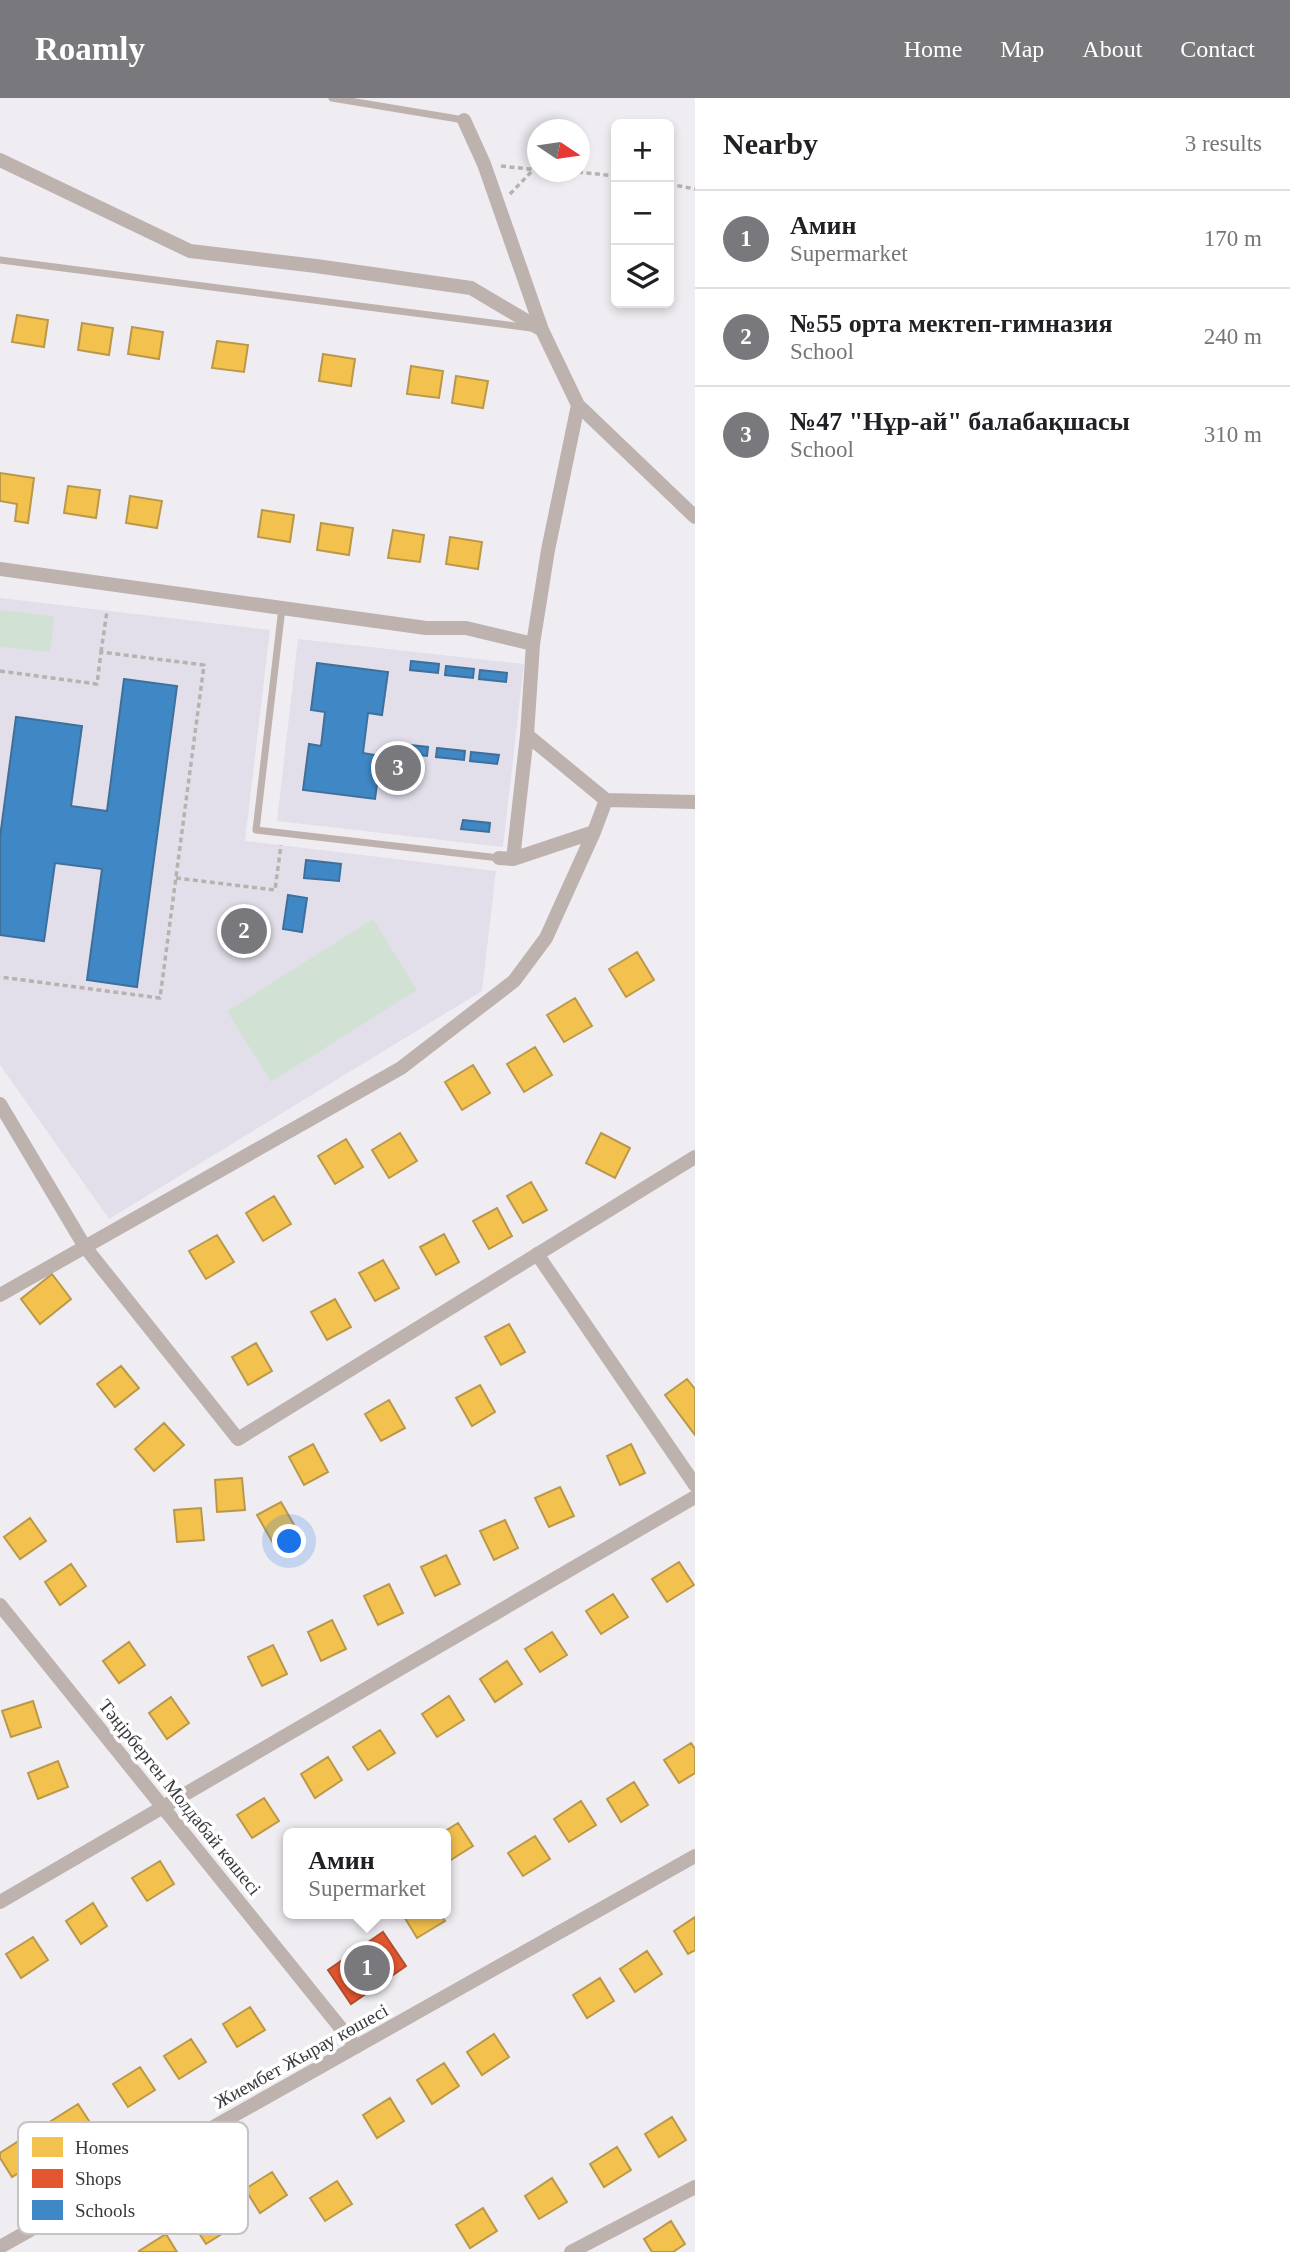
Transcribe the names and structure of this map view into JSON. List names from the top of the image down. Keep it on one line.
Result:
{"streets":{"street":["Тәңірберген Молдабай көшесі","Жиембет Жырау көшесі"]},"crossings":[["Тәңірберген Молдабай көшесі","Жиембет Жырау көшесі"]],"legend":["Homes","Shops","Schools"],"north":"right","page":{"header":"Roamly","nav":["Home","Map","About","Contact"],"heading":["Nearby","3 results"],"map_buttons":["+","−"],"list":[{"mark":"1","name":"Амин","note":"Supermarket","value":"170 m"},{"mark":"2","name":"№55 орта мектеп-гимназия","note":"School","value":"240 m"},{"mark":"3","name":"№47 \"Нұр-ай\" балабақшасы","note":"School","value":"310 m"}],"pins":["3","2","1"],"popup":["Амин","Supermarket"]}}
